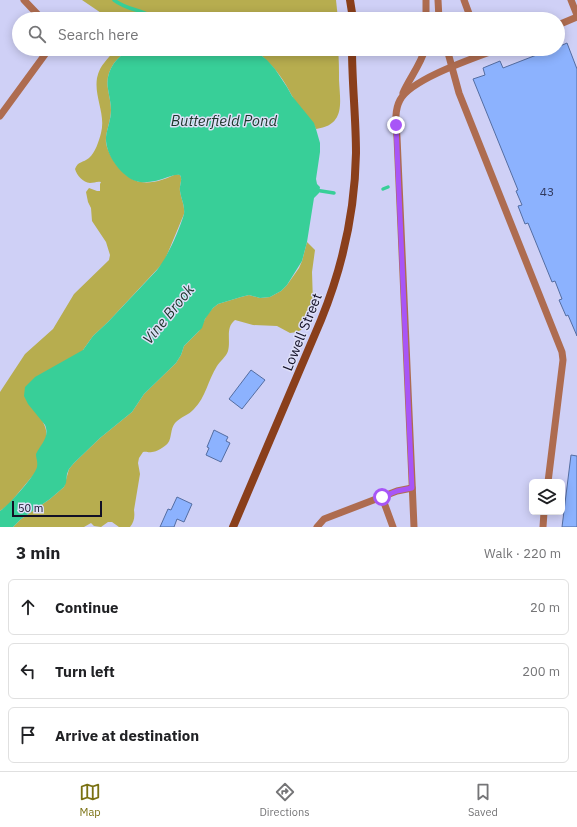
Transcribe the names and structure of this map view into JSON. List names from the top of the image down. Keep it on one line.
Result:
{"streets":{"main road":["Lowell Street"]},"water":["Butterfield Pond","Vine Brook"],"house_numbers":["43"],"scale_bar":"50 m","page":{"search":"Search here","scale":"50 m","heading":["3 min","Walk · 220 m"],"list":[["Continue","20 m"],["Turn left","200 m"],"Arrive at destination"],"nav":["Map","Directions","Saved"]}}
